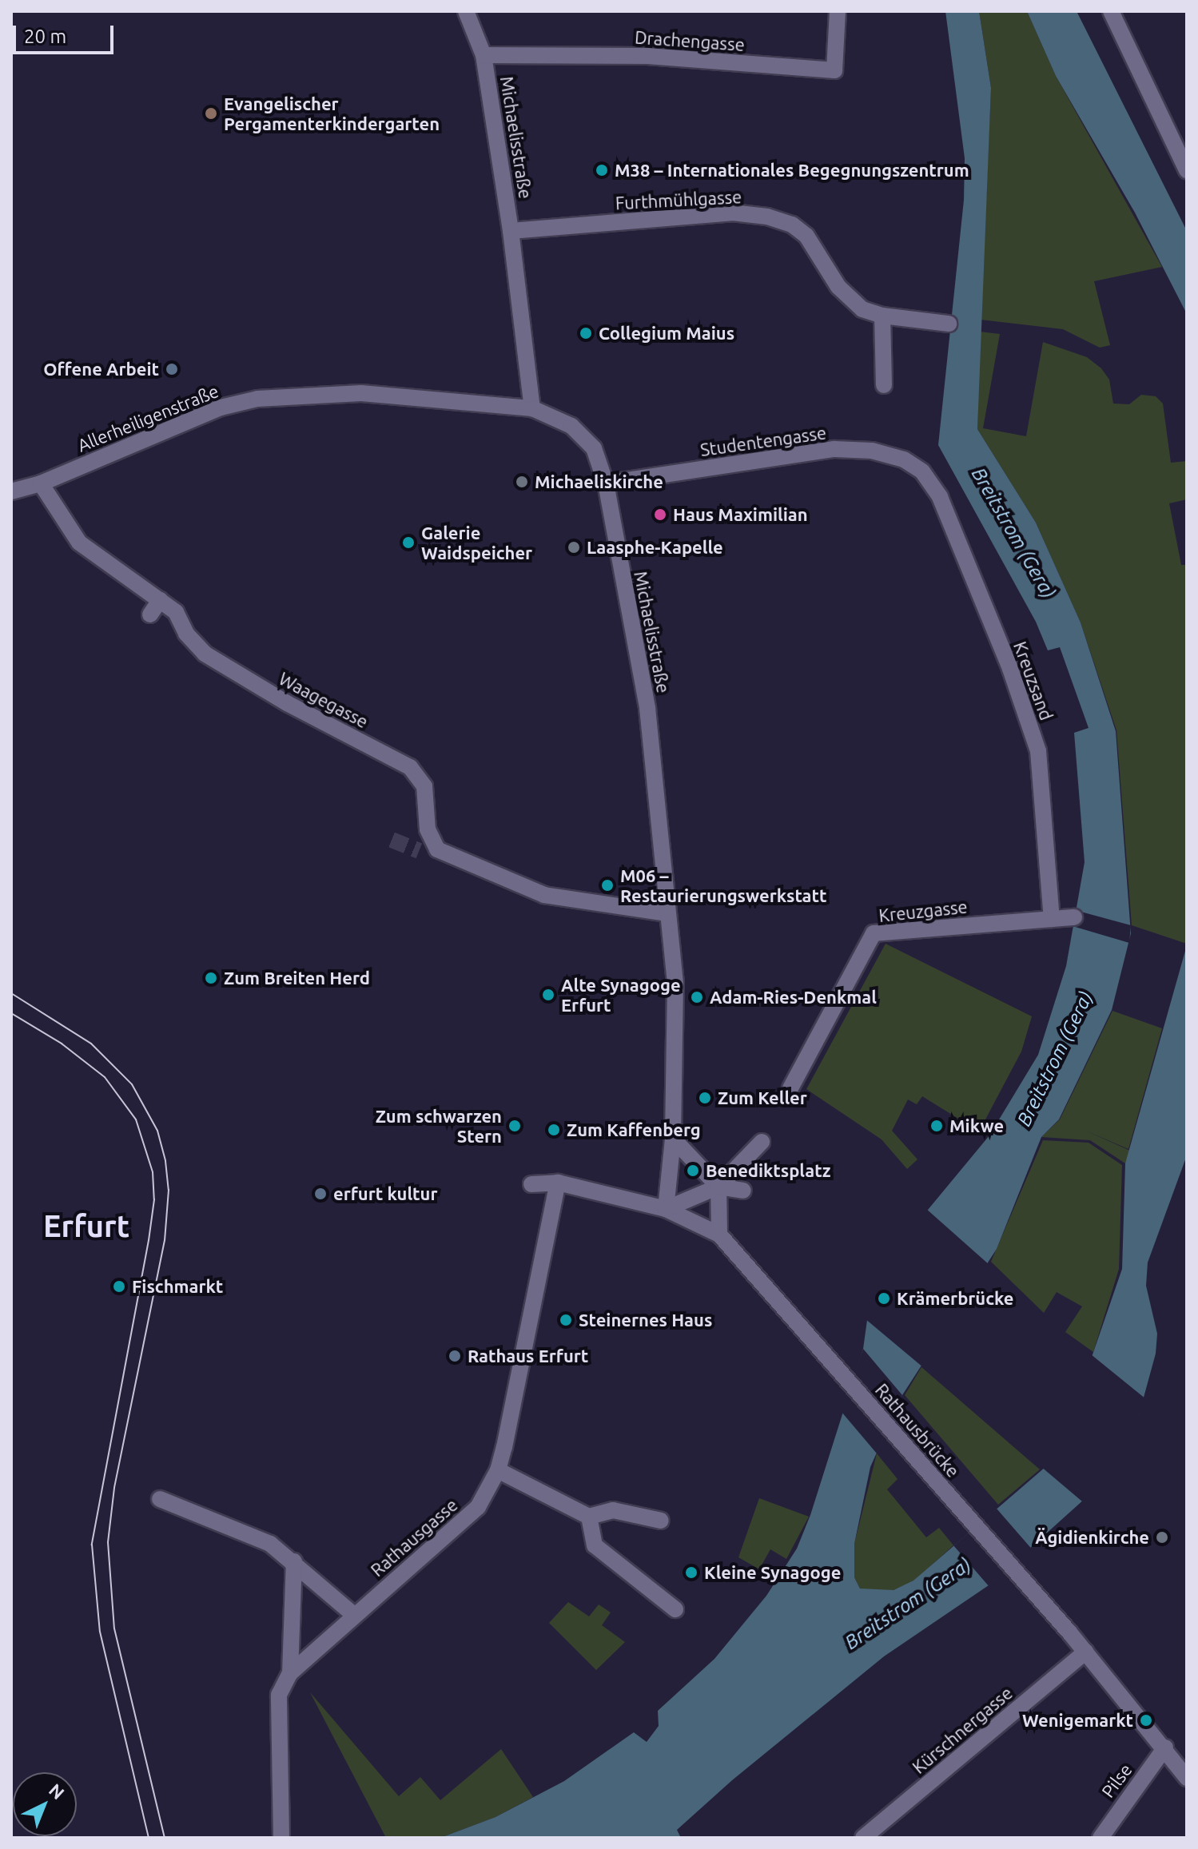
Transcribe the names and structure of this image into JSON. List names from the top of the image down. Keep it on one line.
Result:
{"streets":{"street":["Drachengasse","Michaelisstraße","Furthmühlgasse","Allerheiligenstraße","Studentengasse","Kreuzsand","Waagegasse","Kreuzgasse","Rathausbrücke","Rathausgasse","Kürschnergasse","Pilse"]},"crossings":[["Drachengasse","Michaelisstraße"],["Michaelisstraße","Furthmühlgasse"],["Michaelisstraße","Allerheiligenstraße"],["Michaelisstraße","Studentengasse"],["Allerheiligenstraße","Waagegasse"],["Studentengasse","Kreuzsand"],["Kreuzsand","Kreuzgasse"],["Rathausbrücke","Kürschnergasse"]],"districts":["Erfurt"],"water":["Breitstrom (Gera)"],"places":["Evangelischer Pergamenterkindergarten","M38 – Internationales Begegnungszentrum","Collegium Maius","Offene Arbeit","Michaeliskirche","Haus Maximilian","Galerie Waidspeicher","Laasphe-Kapelle","M06 – Restaurierungswerkstatt","Zum Breiten Herd","Alte Synagoge Erfurt","Adam-Ries-Denkmal","Zum Keller","Zum schwarzen Stern","Mikwe","Zum Kaffenberg","Benediktsplatz","erfurt kultur","Fischmarkt","Krämerbrücke","Steinernes Haus","Rathaus Erfurt","Ägidienkirche","Kleine Synagoge","Wenigemarkt"],"scale_bar":"20 m","north":"top right"}
